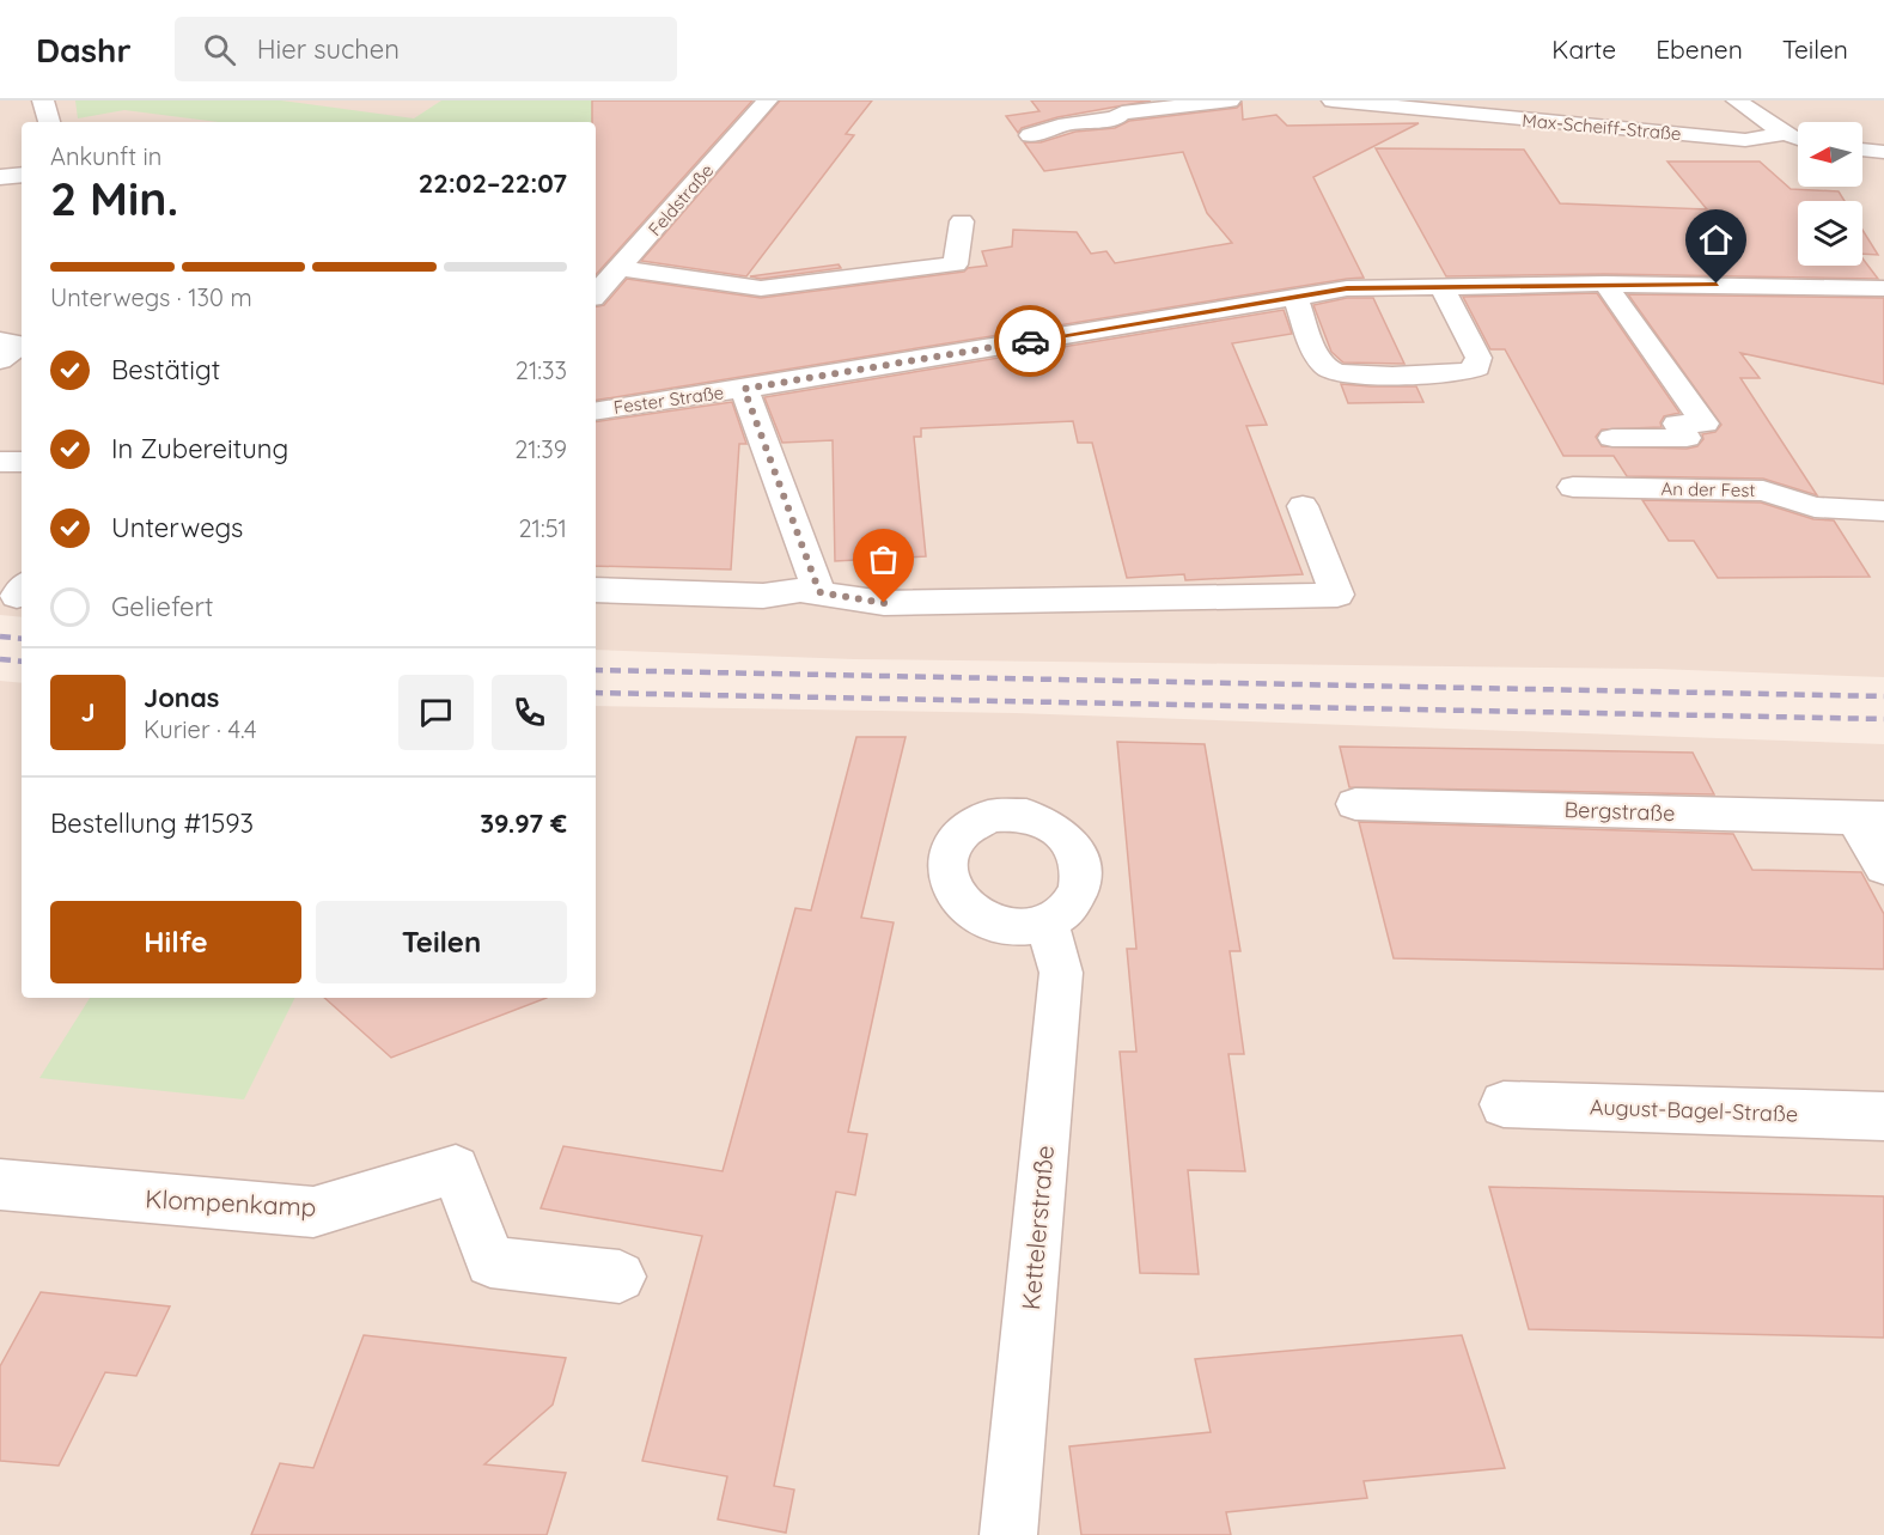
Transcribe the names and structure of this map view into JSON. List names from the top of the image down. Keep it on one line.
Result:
{"streets":{"street":["Max-Scheiff-Straße","Feldstraße","Fester Straße","An der Fest","Bergstraße","August-Bagel-Straße","Klompenkamp","Kettelerstraße"]},"north":"left","page":{"header":"Dashr","search":"Hier suchen","nav":["Karte","Ebenen","Teilen"],"heading":["2 Min.","Ankunft in","22:02–22:07"],"panel":["Jonas","Kurier · 4.4","Bestellung #1593","39.97 €"],"bar":"Unterwegs · 130 m","list":[["Bestätigt","21:33"],["In Zubereitung","21:39"],["Unterwegs","21:51"],"Geliefert"],"round":"J","buttons":["Hilfe","Teilen"]}}
